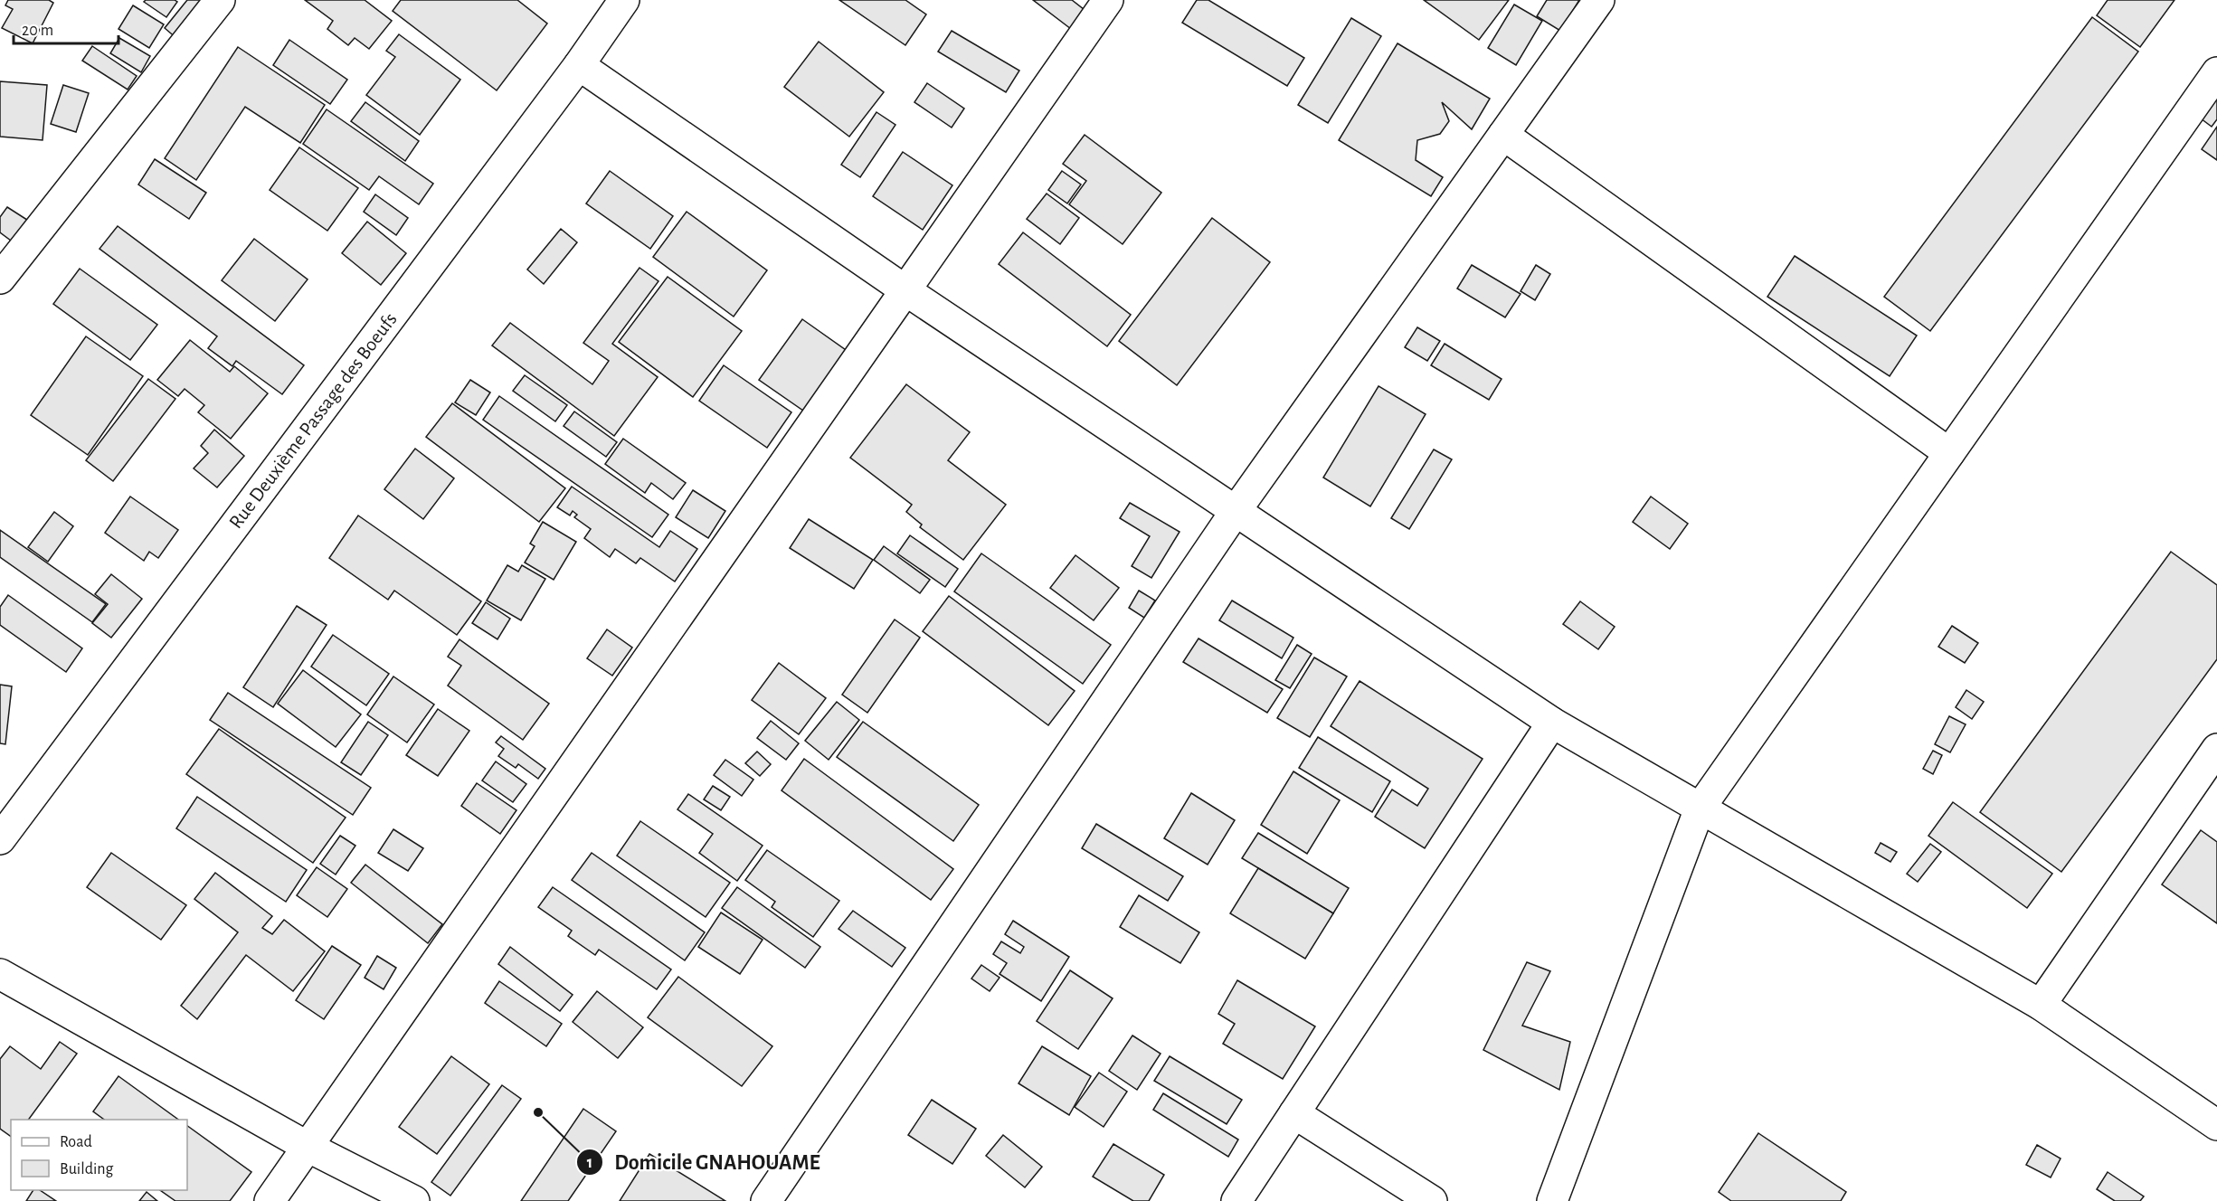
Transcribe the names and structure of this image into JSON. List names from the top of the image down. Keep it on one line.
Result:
{"streets":{"street":["Rue Deuxième Passage des Boeufs"]},"places":["Domicile GNAHOUAME"],"legend":["Road","Building"],"scale_bar":"20 m"}
